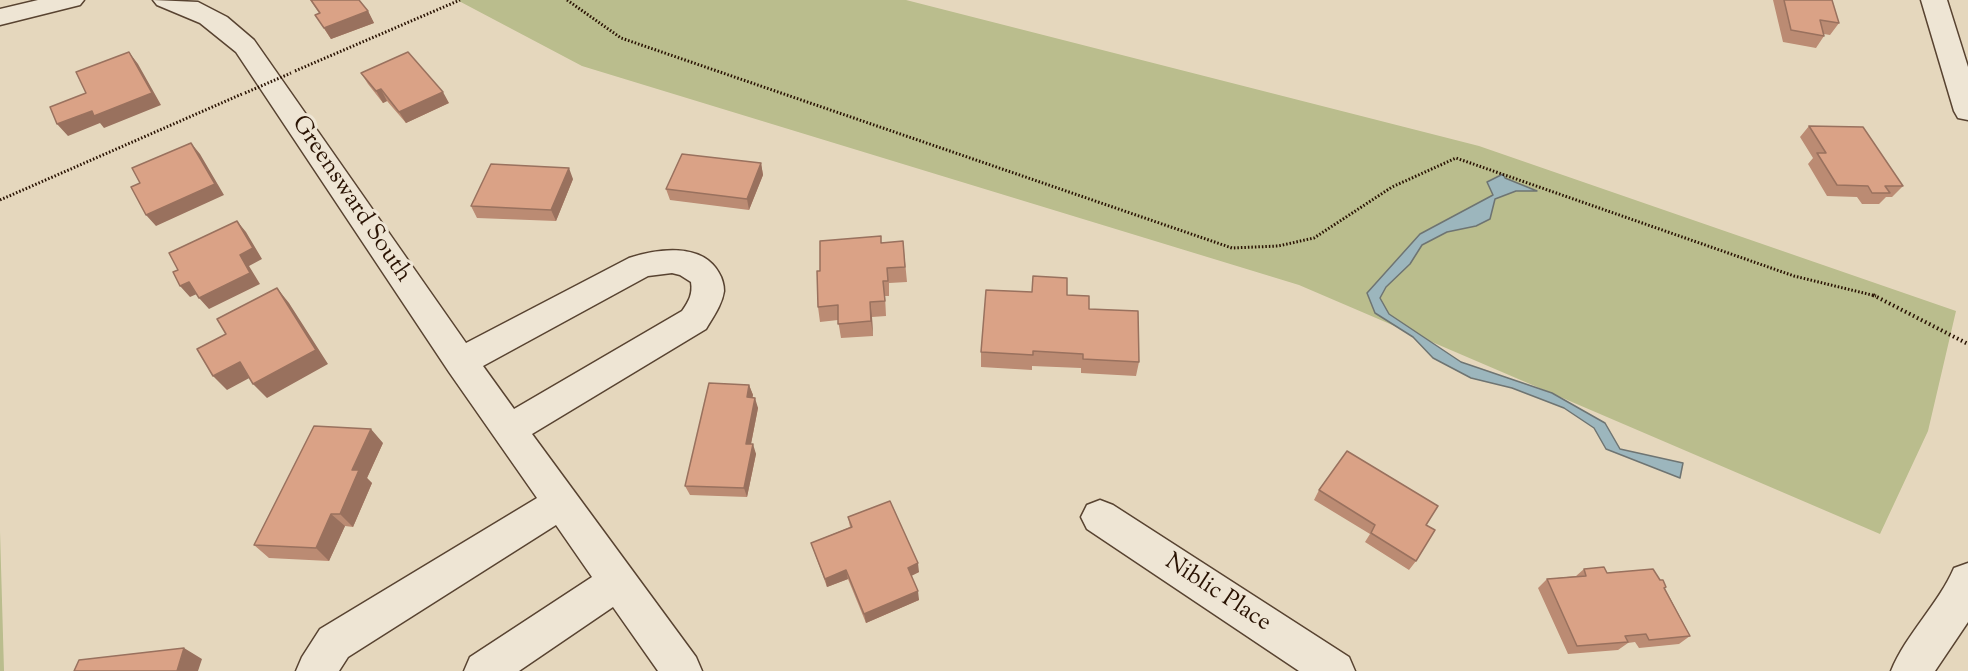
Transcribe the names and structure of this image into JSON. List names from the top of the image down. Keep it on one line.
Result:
{"streets":{"street":["Greensward South","Niblic Place"]}}
